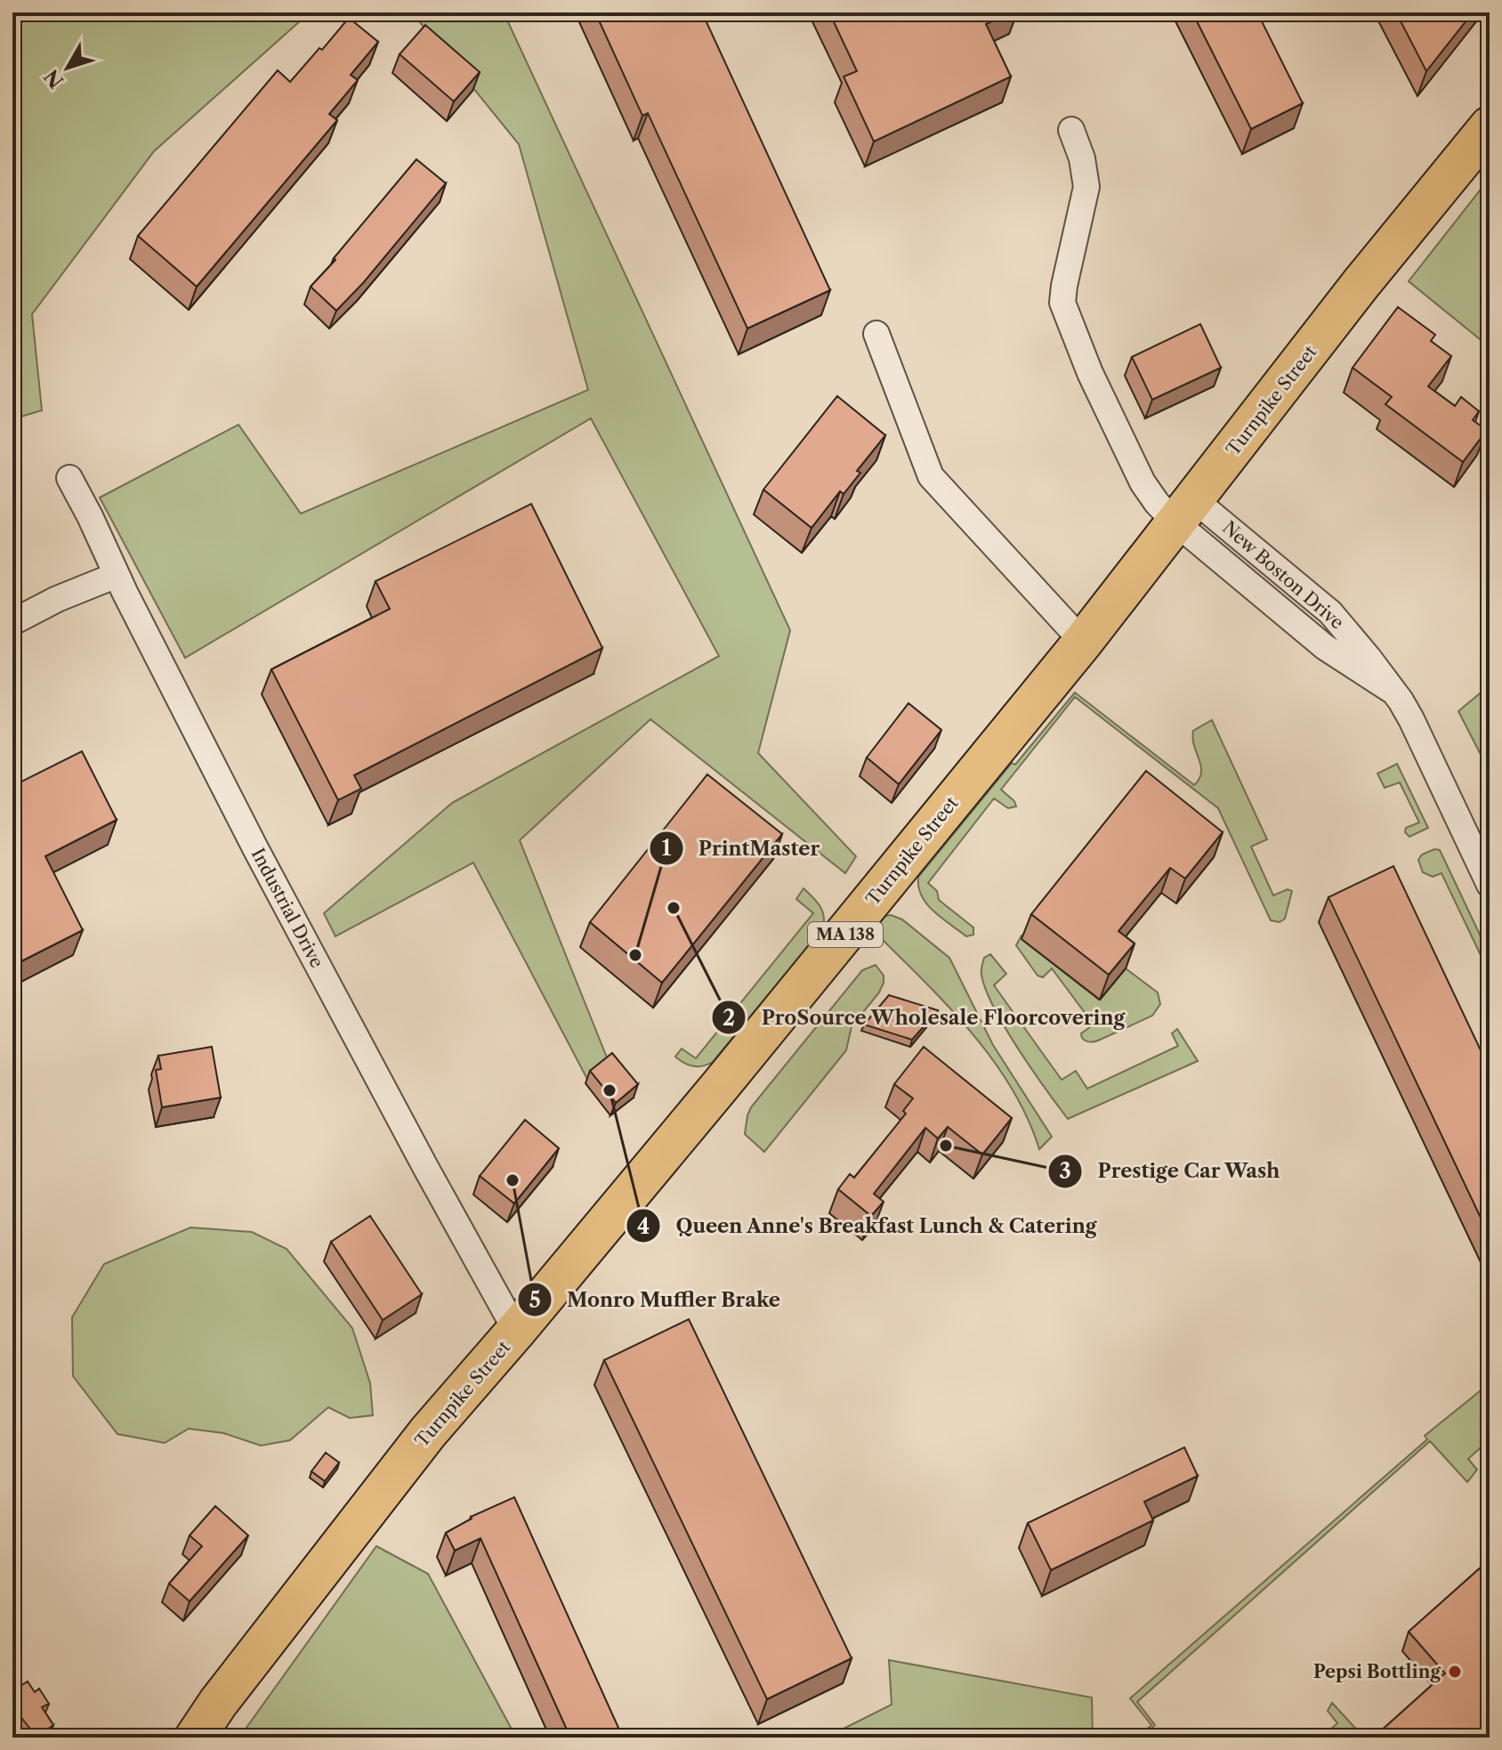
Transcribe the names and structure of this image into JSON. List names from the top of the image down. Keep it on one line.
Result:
{"streets":{"main road":["Turnpike Street","MA 138"],"street":["New Boston Drive","Industrial Drive"]},"crossings":[["Turnpike Street","New Boston Drive"],["Turnpike Street","Industrial Drive"]],"places":["ProSource Wholesale Floorcovering","PrintMaster","Queen Anne's Breakfast Lunch & Catering","Prestige Car Wash","Monro Muffler Brake","Pepsi Bottling"],"north":"bottom left"}
